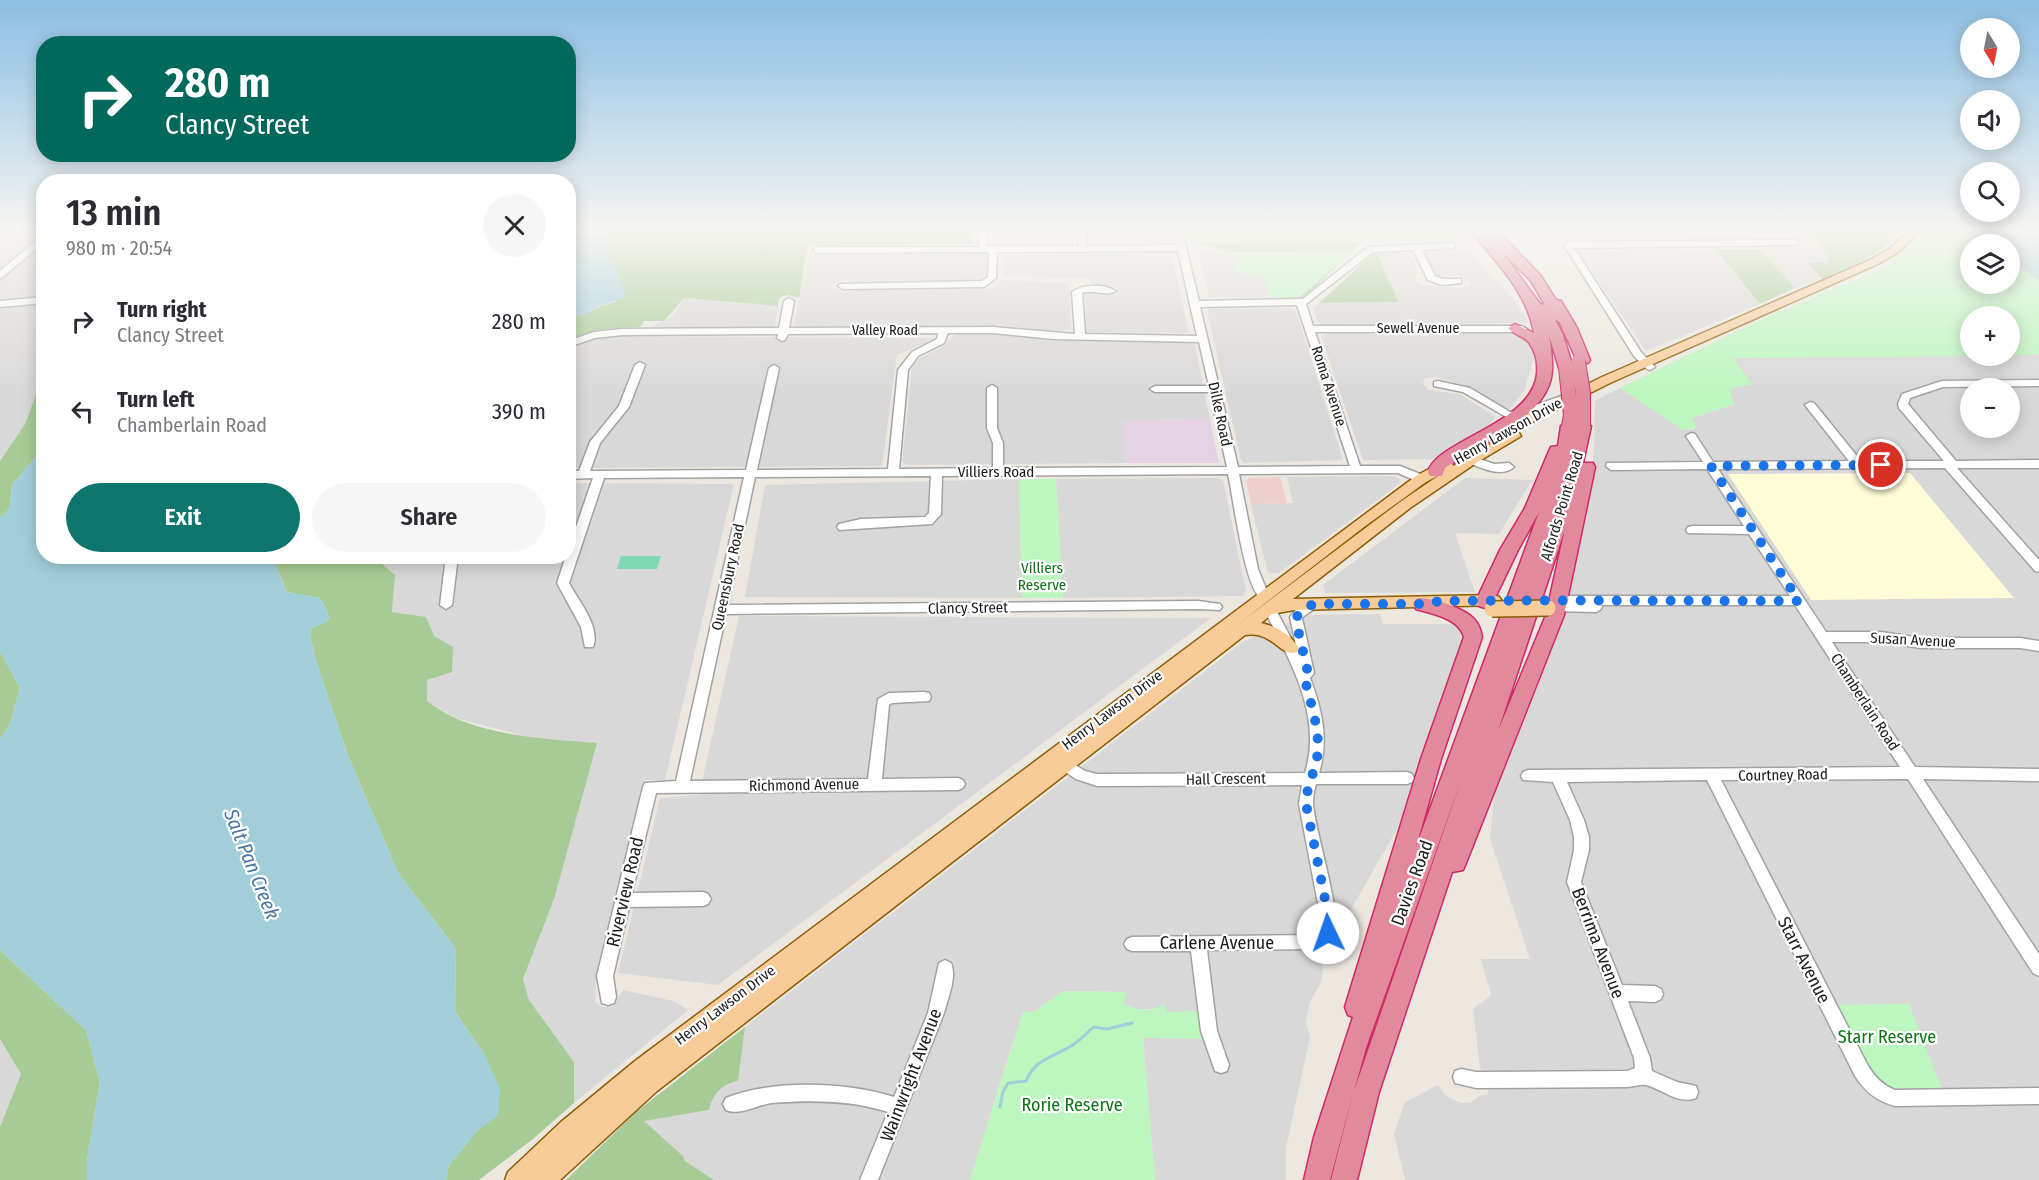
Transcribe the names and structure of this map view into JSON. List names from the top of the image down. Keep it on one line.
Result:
{"streets":{"highway":["Alfords Point Road","Davies Road"],"main road":["Henry Lawson Drive"],"street":["Sewell Avenue","Valley Road","Roma Avenue","Dilke Road","Villiers Road","Queensbury Road","Clancy Street","Susan Avenue","Chamberlain Road","Courtney Road","Hall Crescent","Richmond Avenue","Riverview Road","Carlene Avenue","Berrima Avenue","Starr Avenue","Wainwright Avenue"]},"crossings":[["Sewell Avenue","Roma Avenue"],["Valley Road","Dilke Road"],["Roma Avenue","Villiers Road"],["Dilke Road","Henry Lawson Drive"],["Dilke Road","Villiers Road"],["Dilke Road","Carlene Avenue"],["Henry Lawson Drive","Villiers Road"],["Henry Lawson Drive","Alfords Point Road"],["Henry Lawson Drive","Hall Crescent"],["Henry Lawson Drive","Carlene Avenue"],["Villiers Road","Queensbury Road"],["Alfords Point Road","Davies Road"],["Queensbury Road","Clancy Street"],["Queensbury Road","Richmond Avenue"],["Susan Avenue","Chamberlain Road"],["Chamberlain Road","Courtney Road"],["Courtney Road","Berrima Avenue"],["Courtney Road","Starr Avenue"],["Hall Crescent","Carlene Avenue"],["Richmond Avenue","Riverview Road"]],"water":["Salt Pan Creek"],"parks":["Villiers Reserve","Starr Reserve","Rorie Reserve"],"north":"bottom","page":{"map_buttons":["+","−"],"turn":["280 m","Clancy Street"],"heading":["13 min","980 m · 20:54"],"list":[{"name":"Turn right","note":"Clancy Street","value":"280 m"},{"name":"Turn left","note":"Chamberlain Road","value":"390 m"}],"buttons":["Exit","Share"]}}
